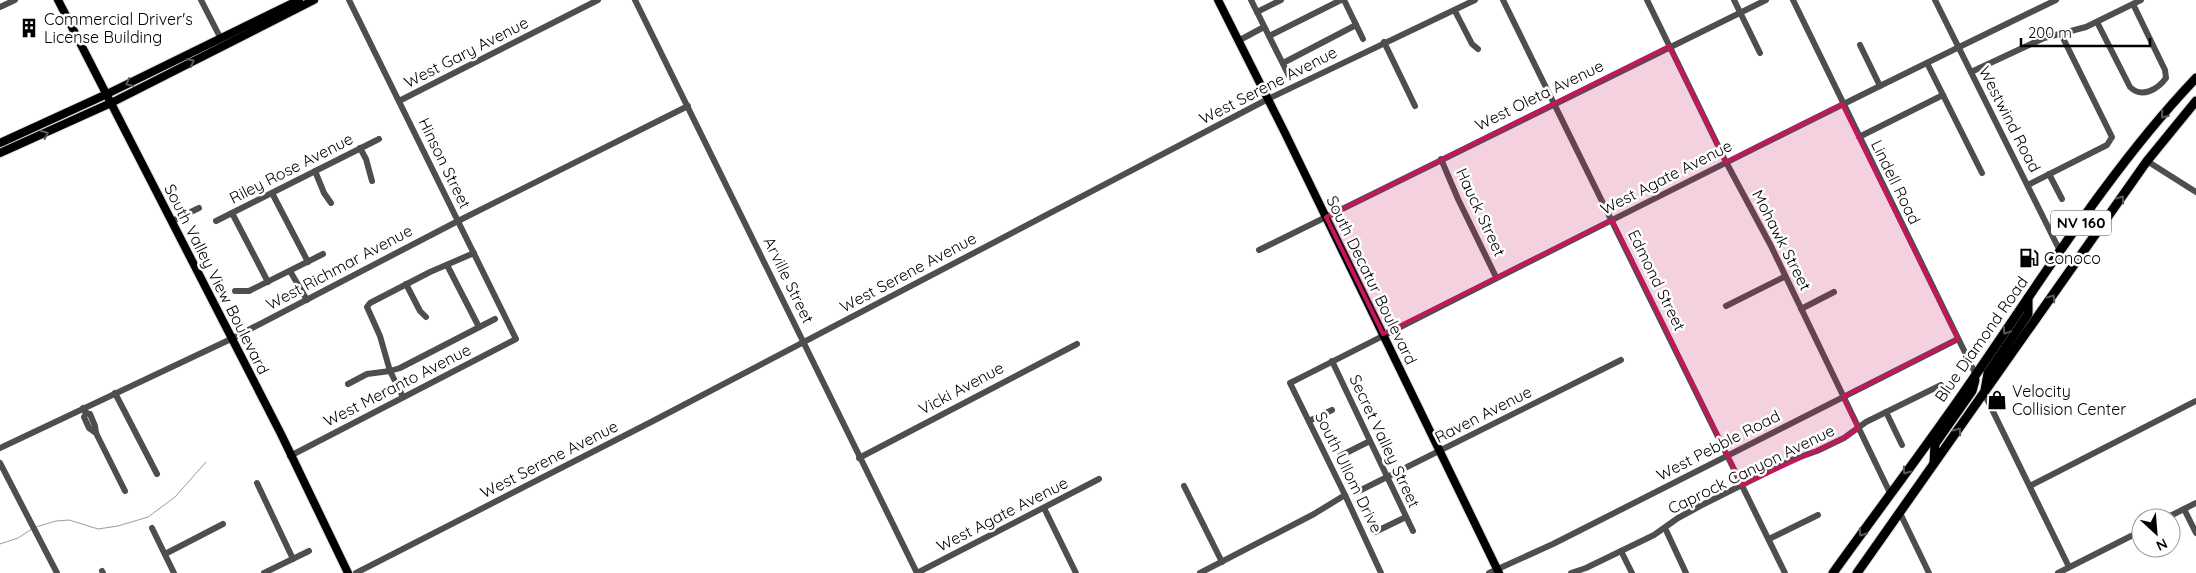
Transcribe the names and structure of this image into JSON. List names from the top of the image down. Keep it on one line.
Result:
{"streets":{"highway":["NV 160","Blue Diamond Road"],"main road":["South Valley View Boulevard","South Decatur Boulevard"],"street":["West Gary Avenue","West Serene Avenue","West Oleta Avenue","Westwind Road","Hinson Street","Riley Rose Avenue","West Agate Avenue","Lindell Road","Hauck Street","Mohawk Street","West Richmar Avenue","Arville Street","Edmond Street","West Meranto Avenue","Vicki Avenue","Raven Avenue","Secret Valley Street","West Pebble Road","Caprock Canyon Avenue","South Ullom Drive"]},"crossings":[["West Gary Avenue","Hinson Street"],["West Serene Avenue","Arville Street"],["West Serene Avenue","South Decatur Boulevard"],["West Oleta Avenue","Hauck Street"],["West Oleta Avenue","Mohawk Street"],["West Oleta Avenue","South Decatur Boulevard"],["West Oleta Avenue","Edmond Street"],["Westwind Road","West Agate Avenue"],["Westwind Road","Blue Diamond Road"],["Hinson Street","West Richmar Avenue"],["Hinson Street","West Meranto Avenue"],["West Agate Avenue","Lindell Road"],["West Agate Avenue","Hauck Street"],["West Agate Avenue","Mohawk Street"],["West Agate Avenue","Arville Street"],["West Agate Avenue","South Decatur Boulevard"],["West Agate Avenue","Edmond Street"],["West Agate Avenue","Secret Valley Street"],["West Agate Avenue","South Ullom Drive"],["Lindell Road","Blue Diamond Road"],["Lindell Road","West Pebble Road"],["Mohawk Street","Blue Diamond Road"],["Mohawk Street","West Pebble Road"],["Mohawk Street","Caprock Canyon Avenue"],["West Richmar Avenue","South Valley View Boulevard"],["West Richmar Avenue","Arville Street"],["South Valley View Boulevard","West Meranto Avenue"],["Arville Street","Vicki Avenue"],["South Decatur Boulevard","Raven Avenue"],["South Decatur Boulevard","West Pebble Road"],["Edmond Street","West Pebble Road"],["Edmond Street","Caprock Canyon Avenue"],["Raven Avenue","Secret Valley Street"]],"places":{"building":["Commercial Driver's License Building"],"fuel station":["Conoco"],"shop":["Velocity Collision Center"]},"scale_bar":"200 m","north":"bottom right"}
